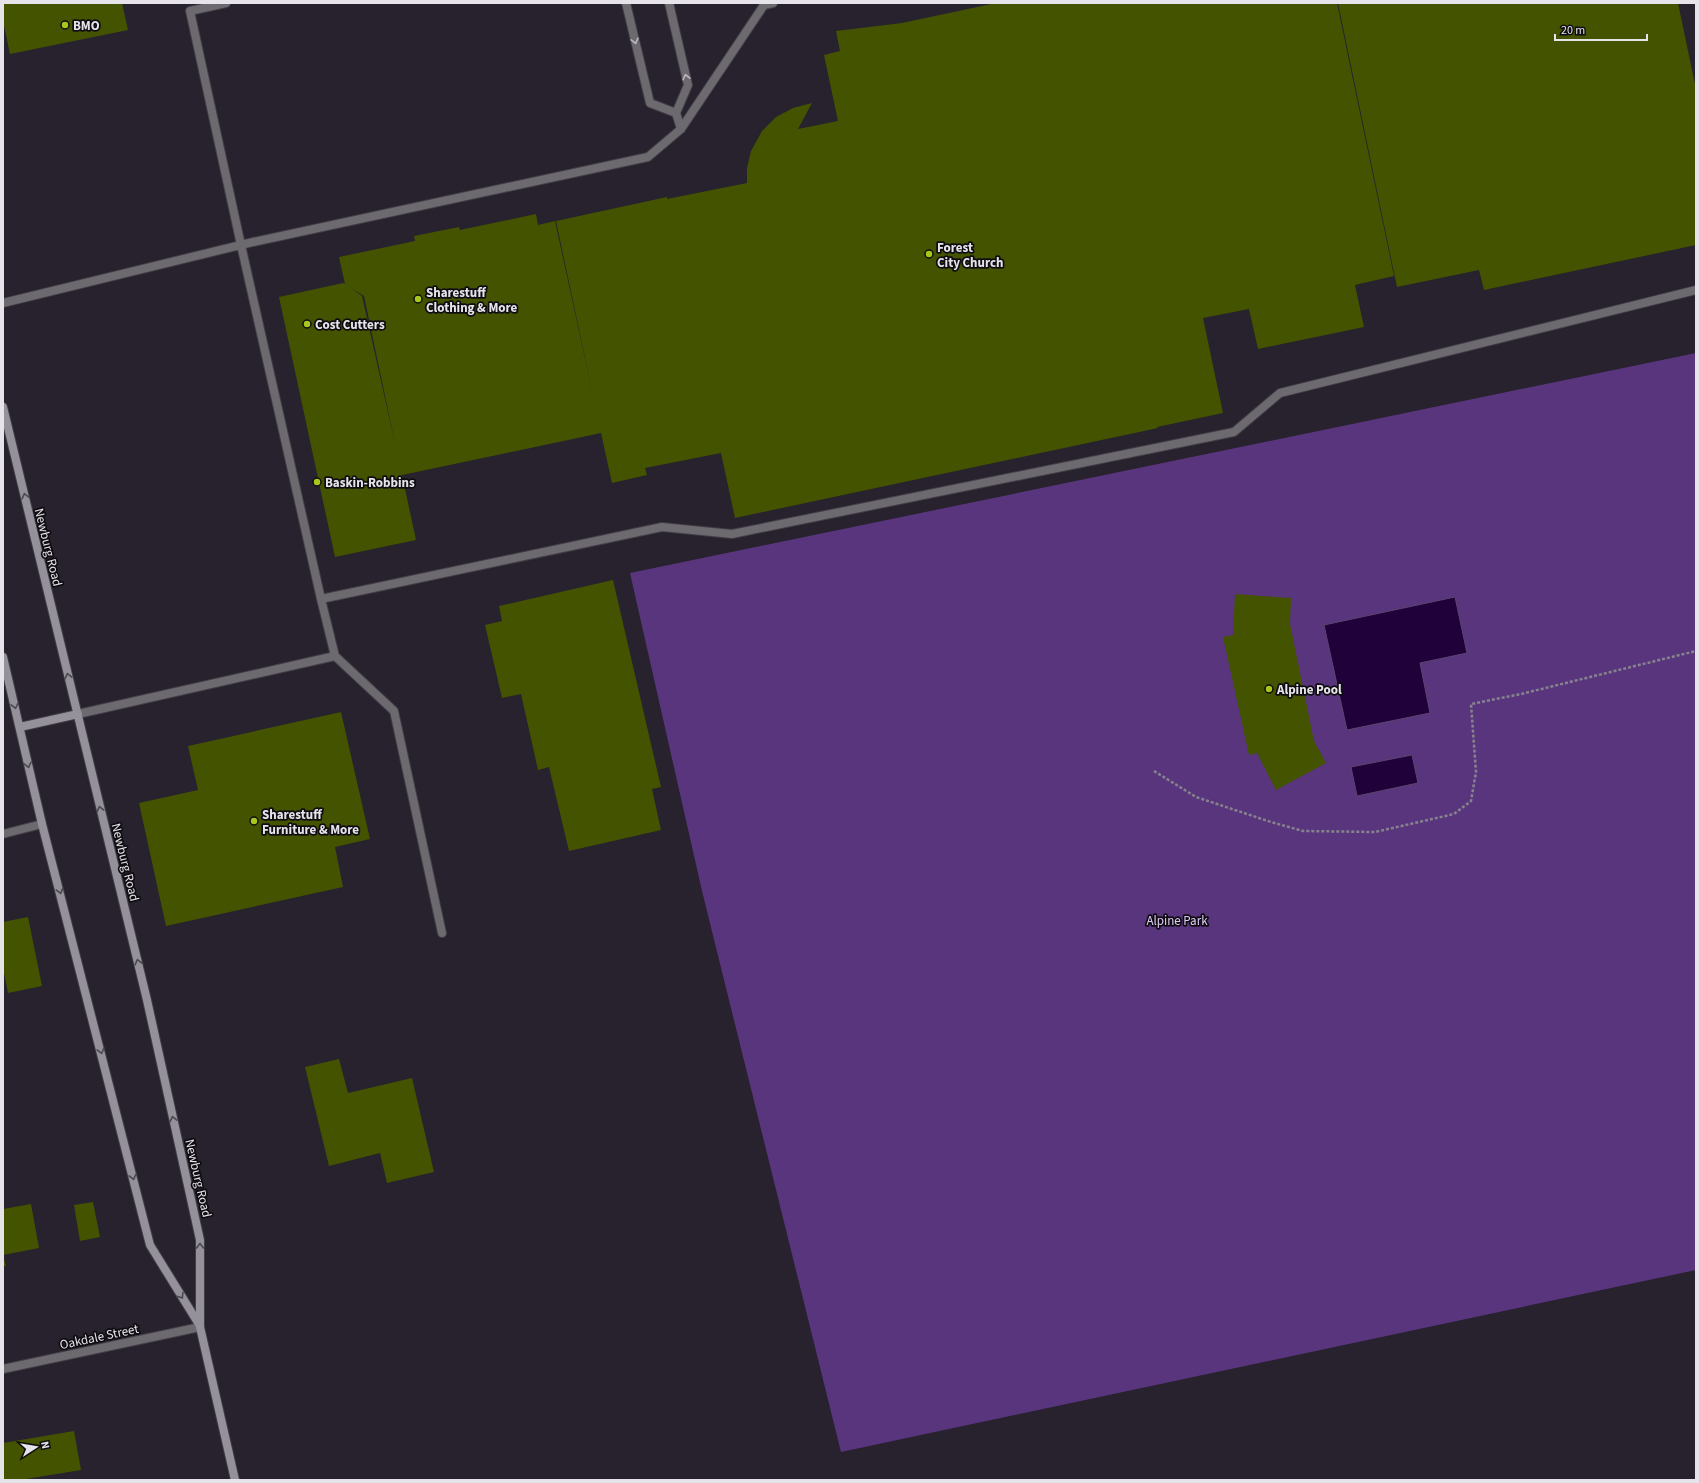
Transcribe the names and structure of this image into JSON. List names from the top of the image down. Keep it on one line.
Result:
{"streets":{"main road":["Newburg Road"],"street":["Oakdale Street"]},"crossings":[["Newburg Road","Oakdale Street"]],"parks":["Alpine Park"],"places":["BMO","Forest City Church","Sharestuff Clothing & More","Cost Cutters","Baskin-Robbins","Alpine Pool","Sharestuff Furniture & More"],"scale_bar":"20 m","north":"right"}
